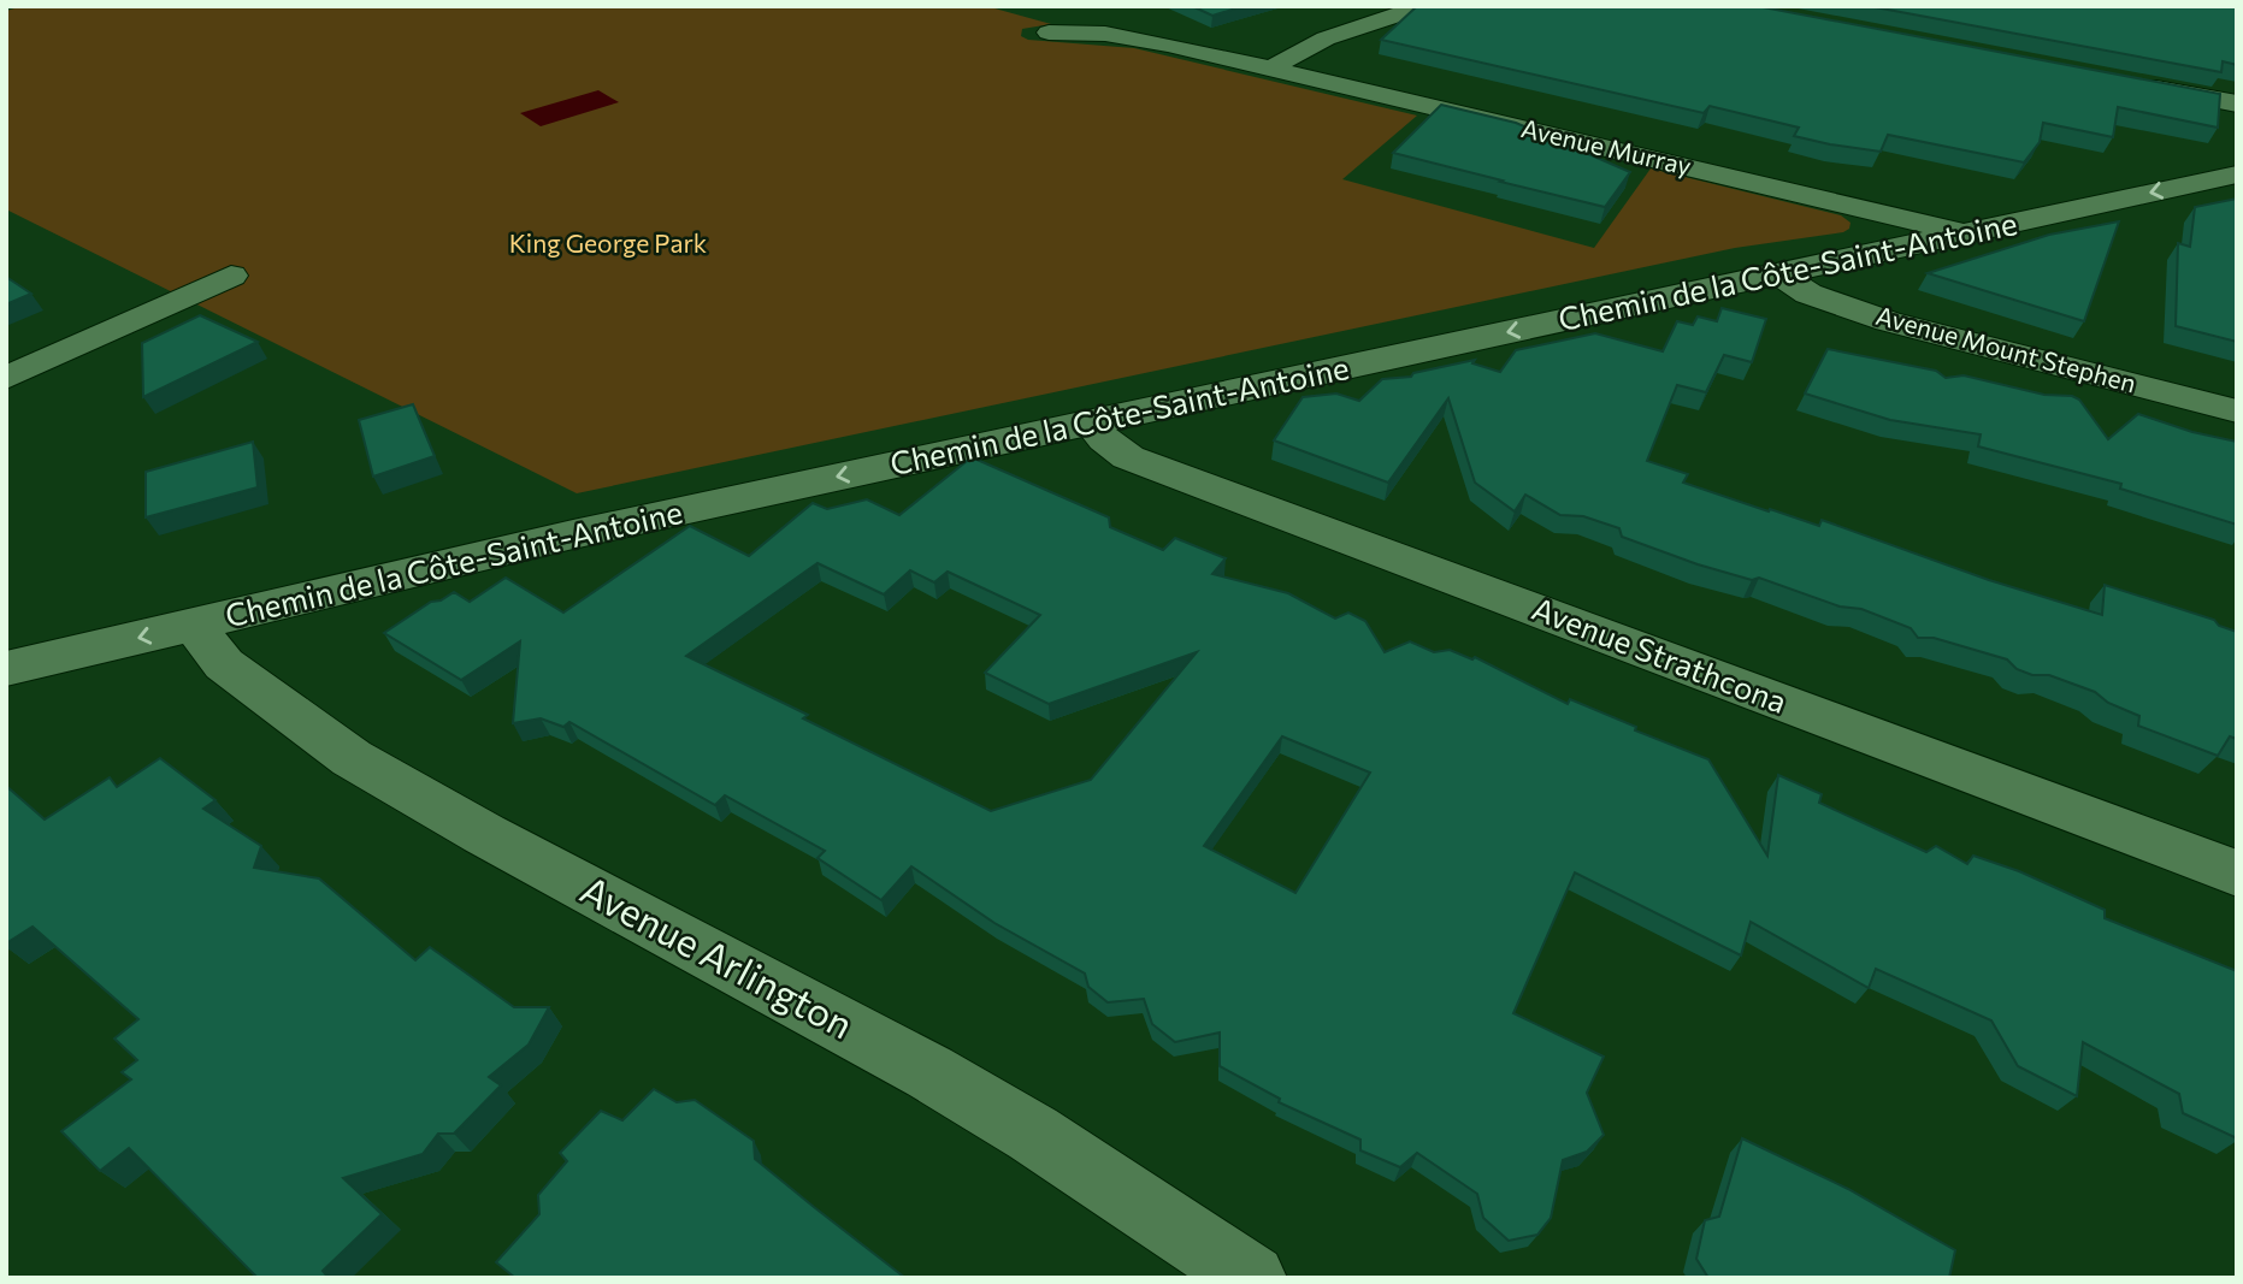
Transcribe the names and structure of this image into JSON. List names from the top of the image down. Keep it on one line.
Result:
{"streets":{"street":["Avenue Murray","Chemin de la Côte-Saint-Antoine","Avenue Mount Stephen","Avenue Strathcona","Avenue Arlington"]},"crossings":[["Avenue Murray","Chemin de la Côte-Saint-Antoine"],["Chemin de la Côte-Saint-Antoine","Avenue Mount Stephen"],["Chemin de la Côte-Saint-Antoine","Avenue Strathcona"],["Chemin de la Côte-Saint-Antoine","Avenue Arlington"]],"one_way":["Chemin de la Côte-Saint-Antoine"],"parks":["King George Park"]}
